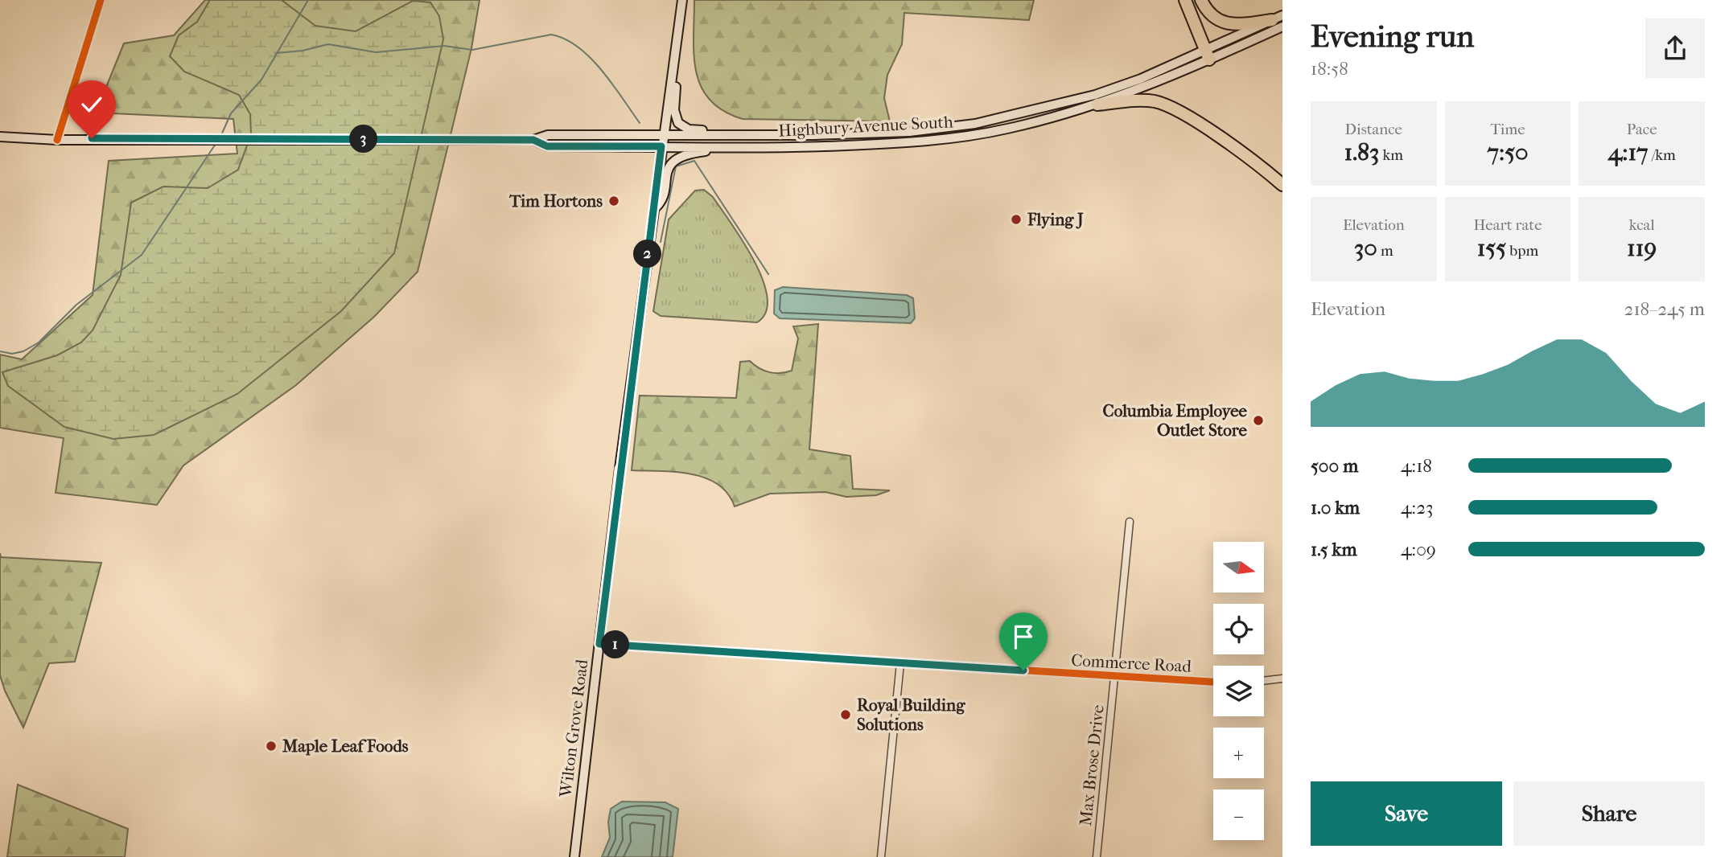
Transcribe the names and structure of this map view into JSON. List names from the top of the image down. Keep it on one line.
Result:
{"streets":{"main road":["Highbury Avenue South","Wilton Grove Road"],"street":["Commerce Road","Max Brose Drive"]},"crossings":[["Highbury Avenue South","Wilton Grove Road"],["Commerce Road","Wilton Grove Road"],["Commerce Road","Max Brose Drive"]],"places":["Tim Hortons","Flying J","Columbia Employee Outlet Store","Royal Building Solutions","Maple Leaf Foods"],"north":"right","page":{"heading":["Evening run","18:58"],"stats":[["Distance","1.83 km"],["Time","7:50"],["Pace","4:17 /km"],["Elevation","30 m"],["Heart rate","155 bpm"],["kcal","119"]],"pins":["3","2","1"],"chart":["Elevation","218–245 m"],"list":[{"name":"500 m","note":"4:18"},{"name":"1.0 km","note":"4:23"},{"name":"1.5 km","note":"4:09"}],"map_buttons":["+","−"],"buttons":["Save","Share"]}}
